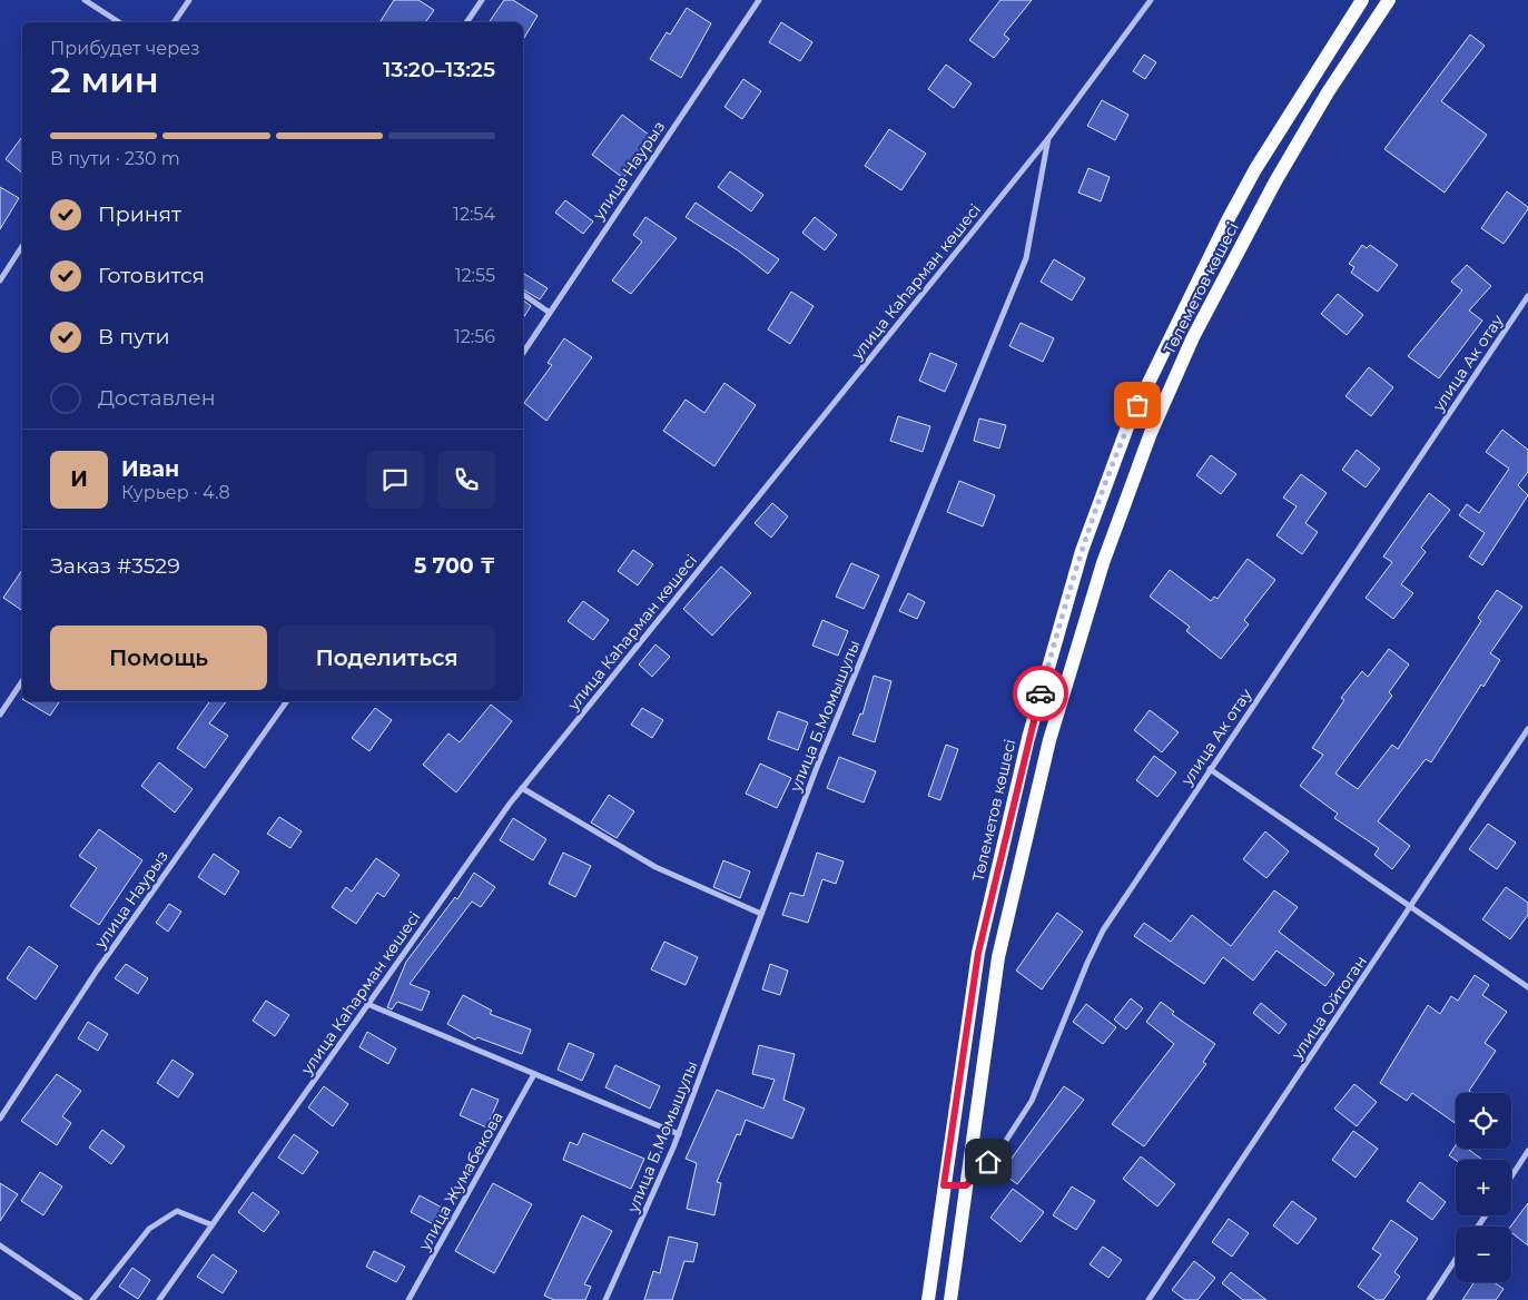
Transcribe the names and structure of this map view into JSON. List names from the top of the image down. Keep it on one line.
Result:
{"streets":{"main road":["Төлеметов көшесі"],"street":["улица Наурыз","улица Каһарман көшесі","улица Ак отау","улица Б.Момышулы","улица Ойтоган","улица Жумабекова"]},"crossings":[["улица Каһарман көшесі","улица Б.Момышулы"],["Төлеметов көшесі","улица Ак отау"]],"page":{"heading":["2 мин","Прибудет через","13:20–13:25"],"panel":["Иван","Курьер · 4.8","Заказ #3529","5 700 ₸"],"bar":"В пути · 230 m","list":[["Принят","12:54"],["Готовится","12:55"],["В пути","12:56"],"Доставлен"],"round":"И","buttons":["Помощь","Поделиться"],"map_buttons":["+","−"]}}
